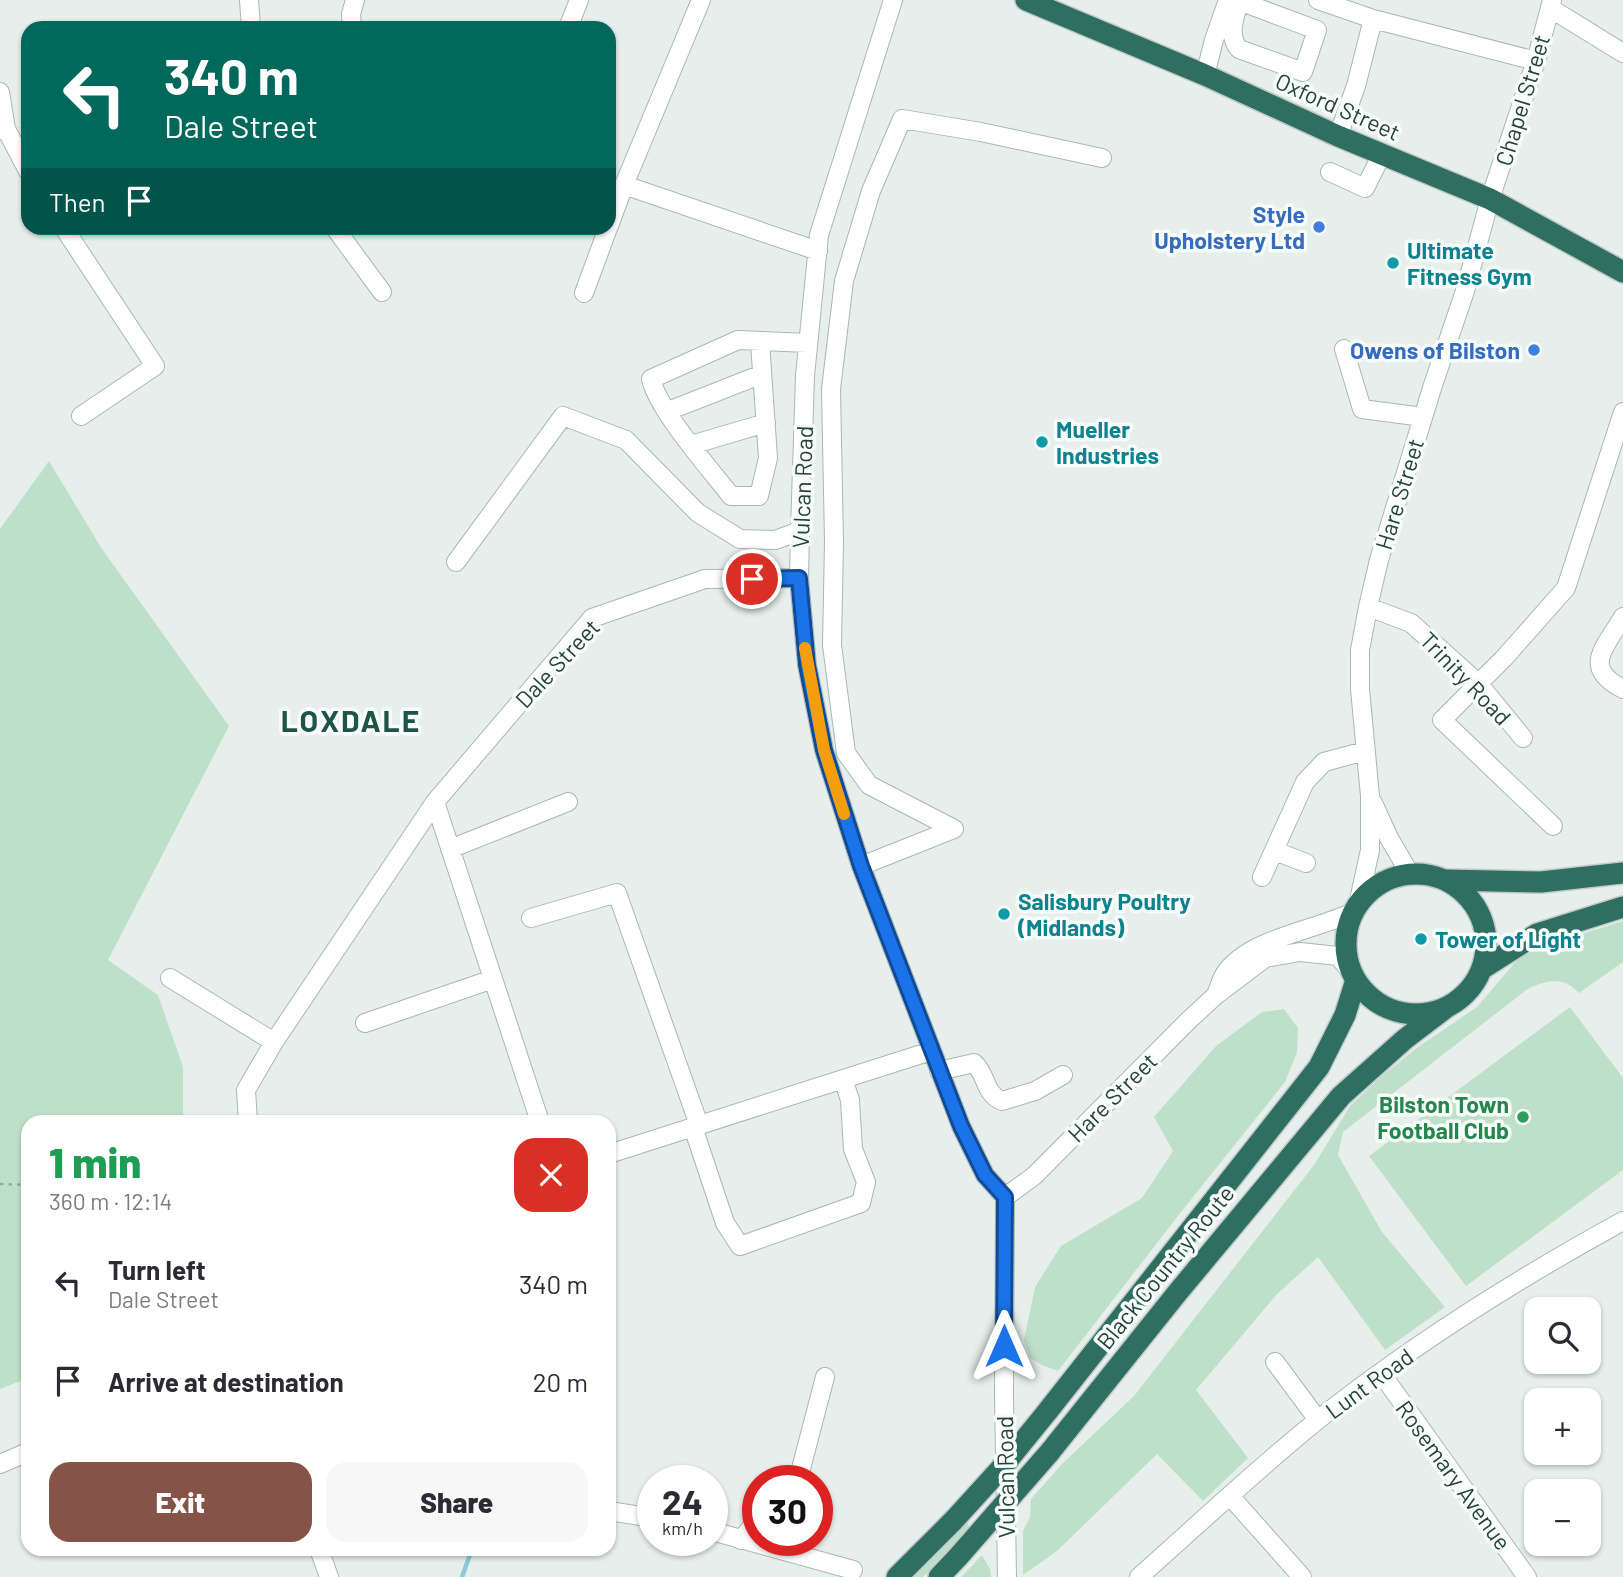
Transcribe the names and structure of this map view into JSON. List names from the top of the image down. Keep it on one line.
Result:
{"streets":{"highway":["Oxford Street","Black Country Route"],"street":["Chapel Street","Vulcan Road","Hare Street","Dale Street","Trinity Road","Lunt Road","Rosemary Avenue"]},"crossings":[["Chapel Street","Oxford Street"],["Chapel Street","Hare Street"],["Oxford Street","Hare Street"],["Vulcan Road","Hare Street"],["Vulcan Road","Dale Street"],["Hare Street","Trinity Road"],["Hare Street","Black Country Route"],["Lunt Road","Rosemary Avenue"]],"districts":["LOXDALE"],"places":["Style Upholstery Ltd","Ultimate Fitness Gym","Owens of Bilston","Mueller Industries","Salisbury Poultry (Midlands)","Tower of Light","Bilston Town Football Club"],"page":{"turn":["340 m","Dale Street"],"then":"Then","heading":["1 min","360 m · 12:14"],"list":[{"name":"Turn left","note":"Dale Street","value":"340 m"},{"name":"Arrive at destination","value":"20 m"}],"map_buttons":["+","−"],"buttons":["Exit","Share"],"speed":"24 km/h","limit":"30"}}
